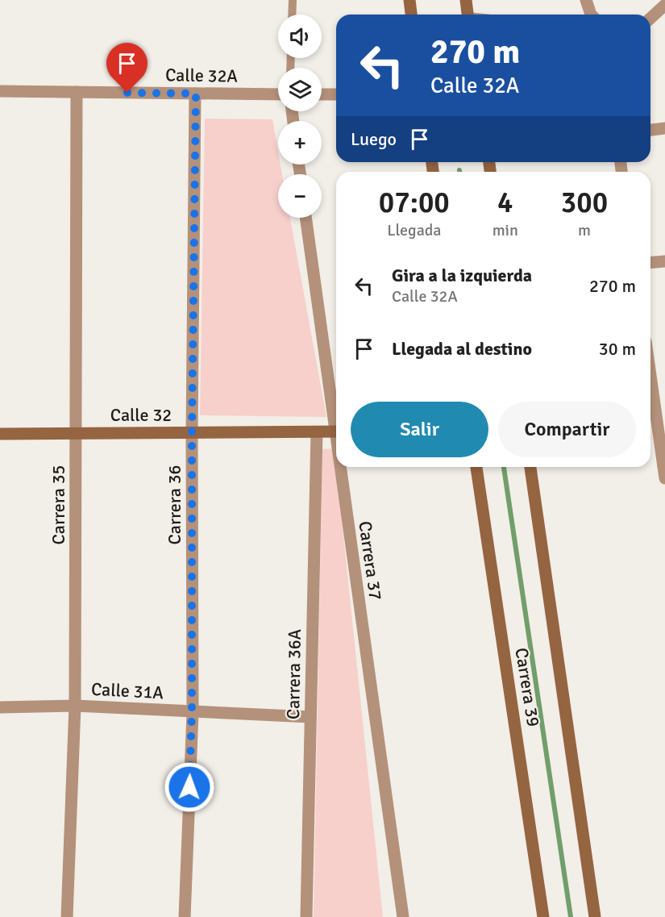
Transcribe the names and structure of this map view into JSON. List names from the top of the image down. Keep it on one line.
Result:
{"streets":{"main road":["Calle 32","Carrera 39"],"street":["Calle 32A","Carrera 35","Carrera 36","Carrera 37","Carrera 36A","Calle 31A"]},"crossings":[["Calle 32A","Carrera 35"],["Calle 32A","Carrera 36"],["Calle 32","Carrera 35"],["Calle 32","Carrera 36"],["Calle 32","Carrera 36A"],["Carrera 35","Calle 31A"],["Carrera 36","Calle 31A"],["Carrera 36A","Calle 31A"]],"page":{"map_buttons":["+","−"],"turn":["270 m","Calle 32A"],"then":"Luego","eta":["07:00","Llegada","4","min","300","m"],"list":[{"name":"Gira a la izquierda","note":"Calle 32A","value":"270 m"},{"name":"Llegada al destino","value":"30 m"}],"buttons":["Salir","Compartir"]}}
